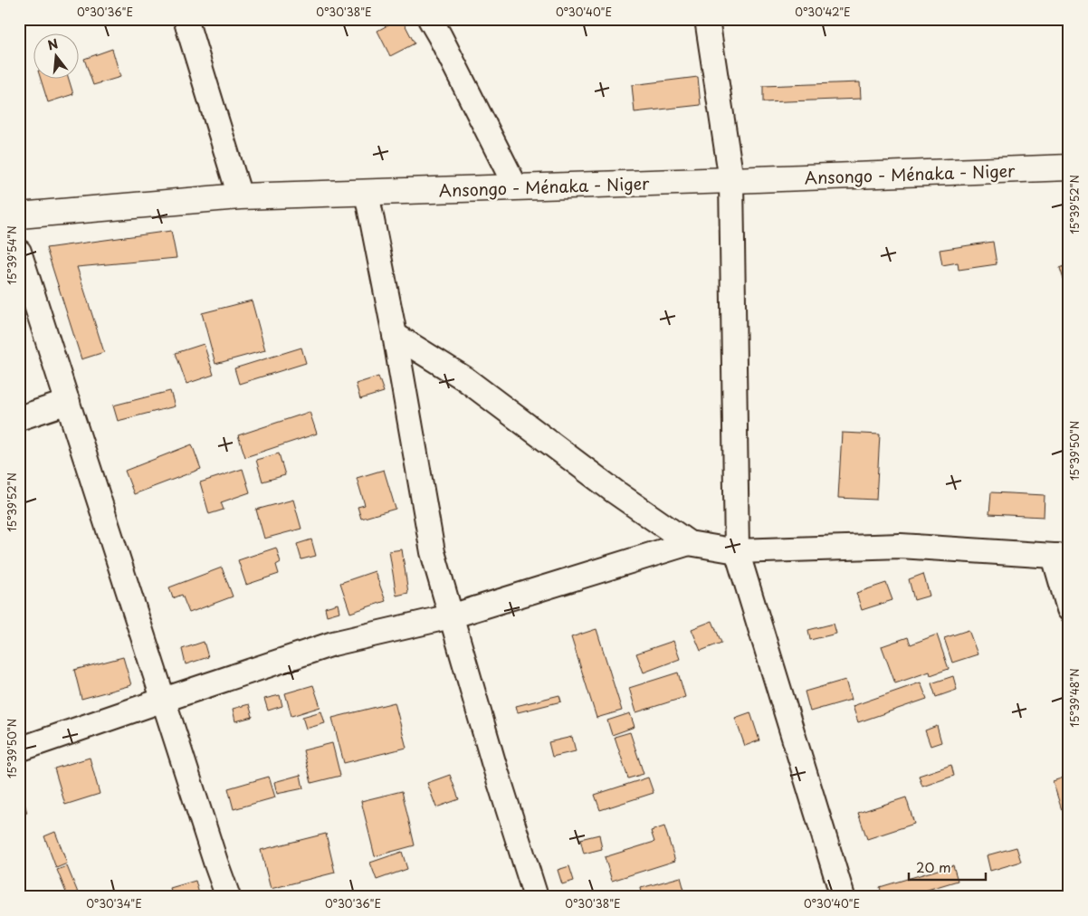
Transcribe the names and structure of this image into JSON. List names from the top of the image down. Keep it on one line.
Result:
{"streets":{"main road":["Ansongo - Ménaka - Niger"]},"scale_bar":"20 m","north":"top","coordinates":["0°30'36\"E","0°30'38\"E","0°30'40\"E","0°30'42\"E","15°39'52\"N","15°39'54\"N","15°39'50\"N","15°39'48\"N","0°30'34\"E"]}
